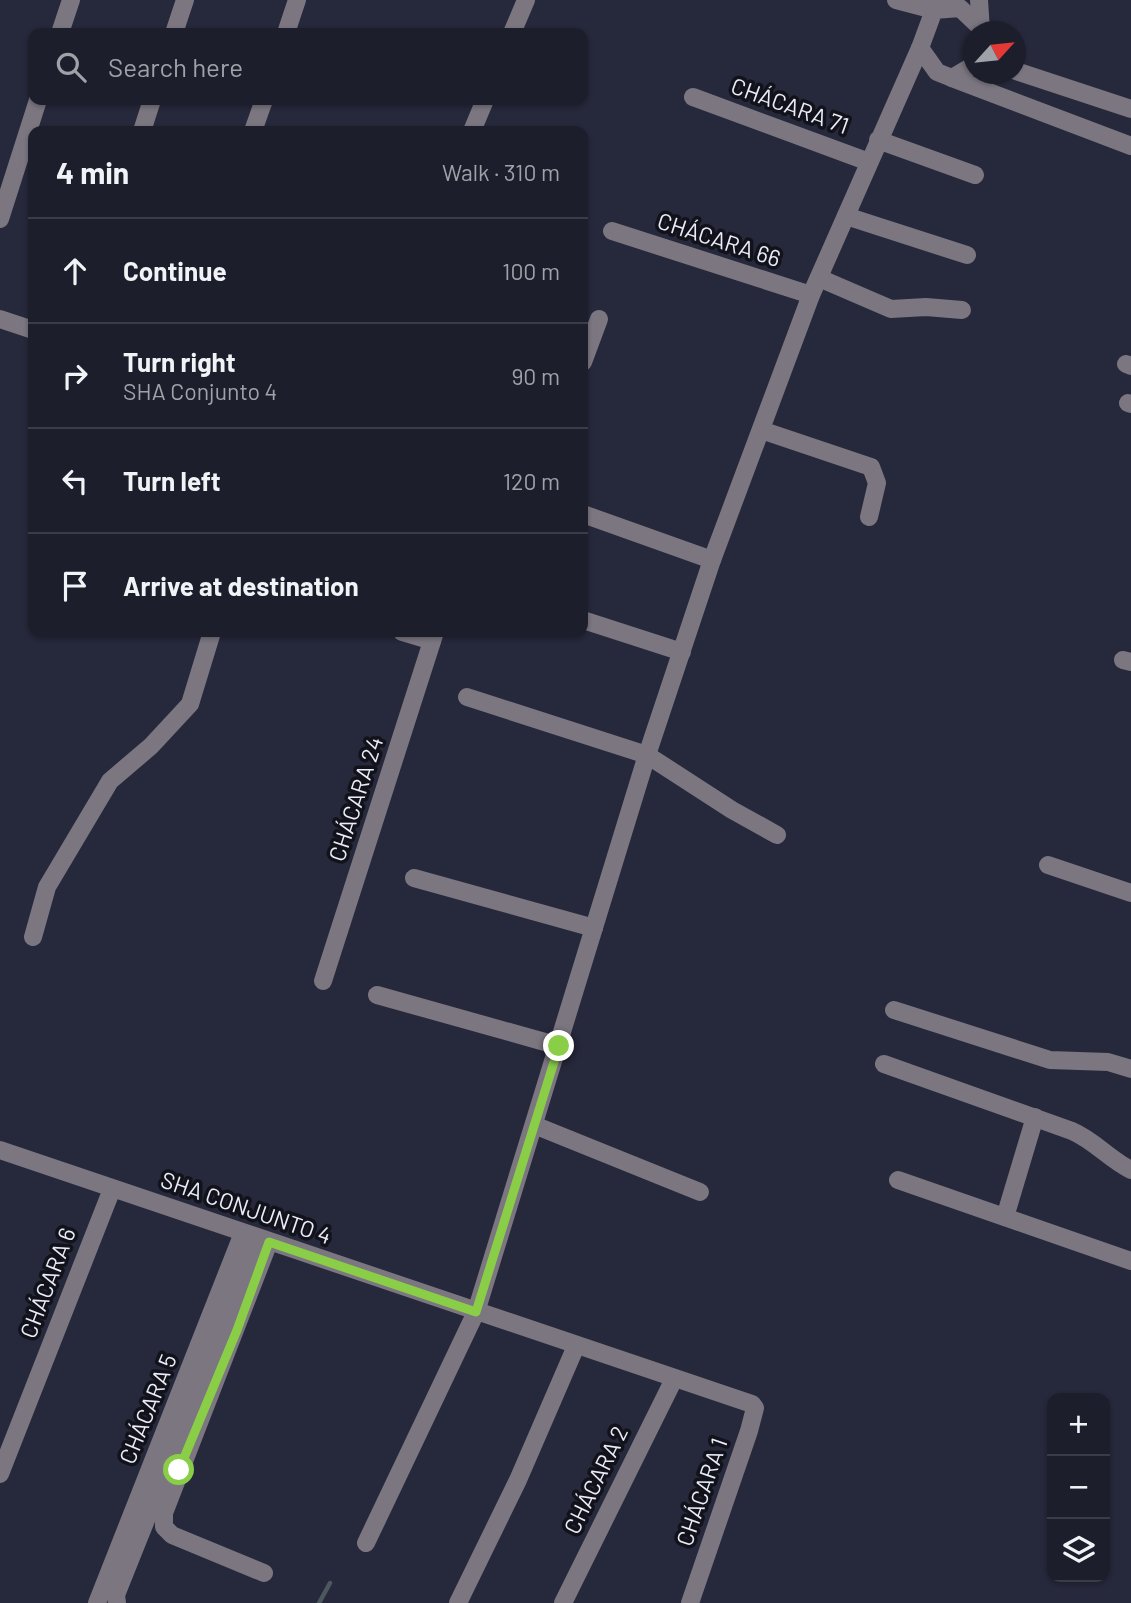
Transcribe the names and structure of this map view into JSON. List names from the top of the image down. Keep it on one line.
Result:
{"streets":{"street":["CHÁCARA 71","CHÁCARA 66","CHÁCARA 24","SHA CONJUNTO 4","CHÁCARA 6","CHÁCARA 5","CHÁCARA 2","CHÁCARA 1"]},"crossings":[["SHA CONJUNTO 4","CHÁCARA 6"],["SHA CONJUNTO 4","CHÁCARA 5"],["SHA CONJUNTO 4","CHÁCARA 2"],["SHA CONJUNTO 4","CHÁCARA 1"]],"north":"top right","page":{"search":"Search here","heading":["4 min","Walk · 310 m"],"list":[["Continue","100 m"],["Turn right","SHA Conjunto 4","90 m"],["Turn left","120 m"],"Arrive at destination"],"map_buttons":["+","−"]}}
